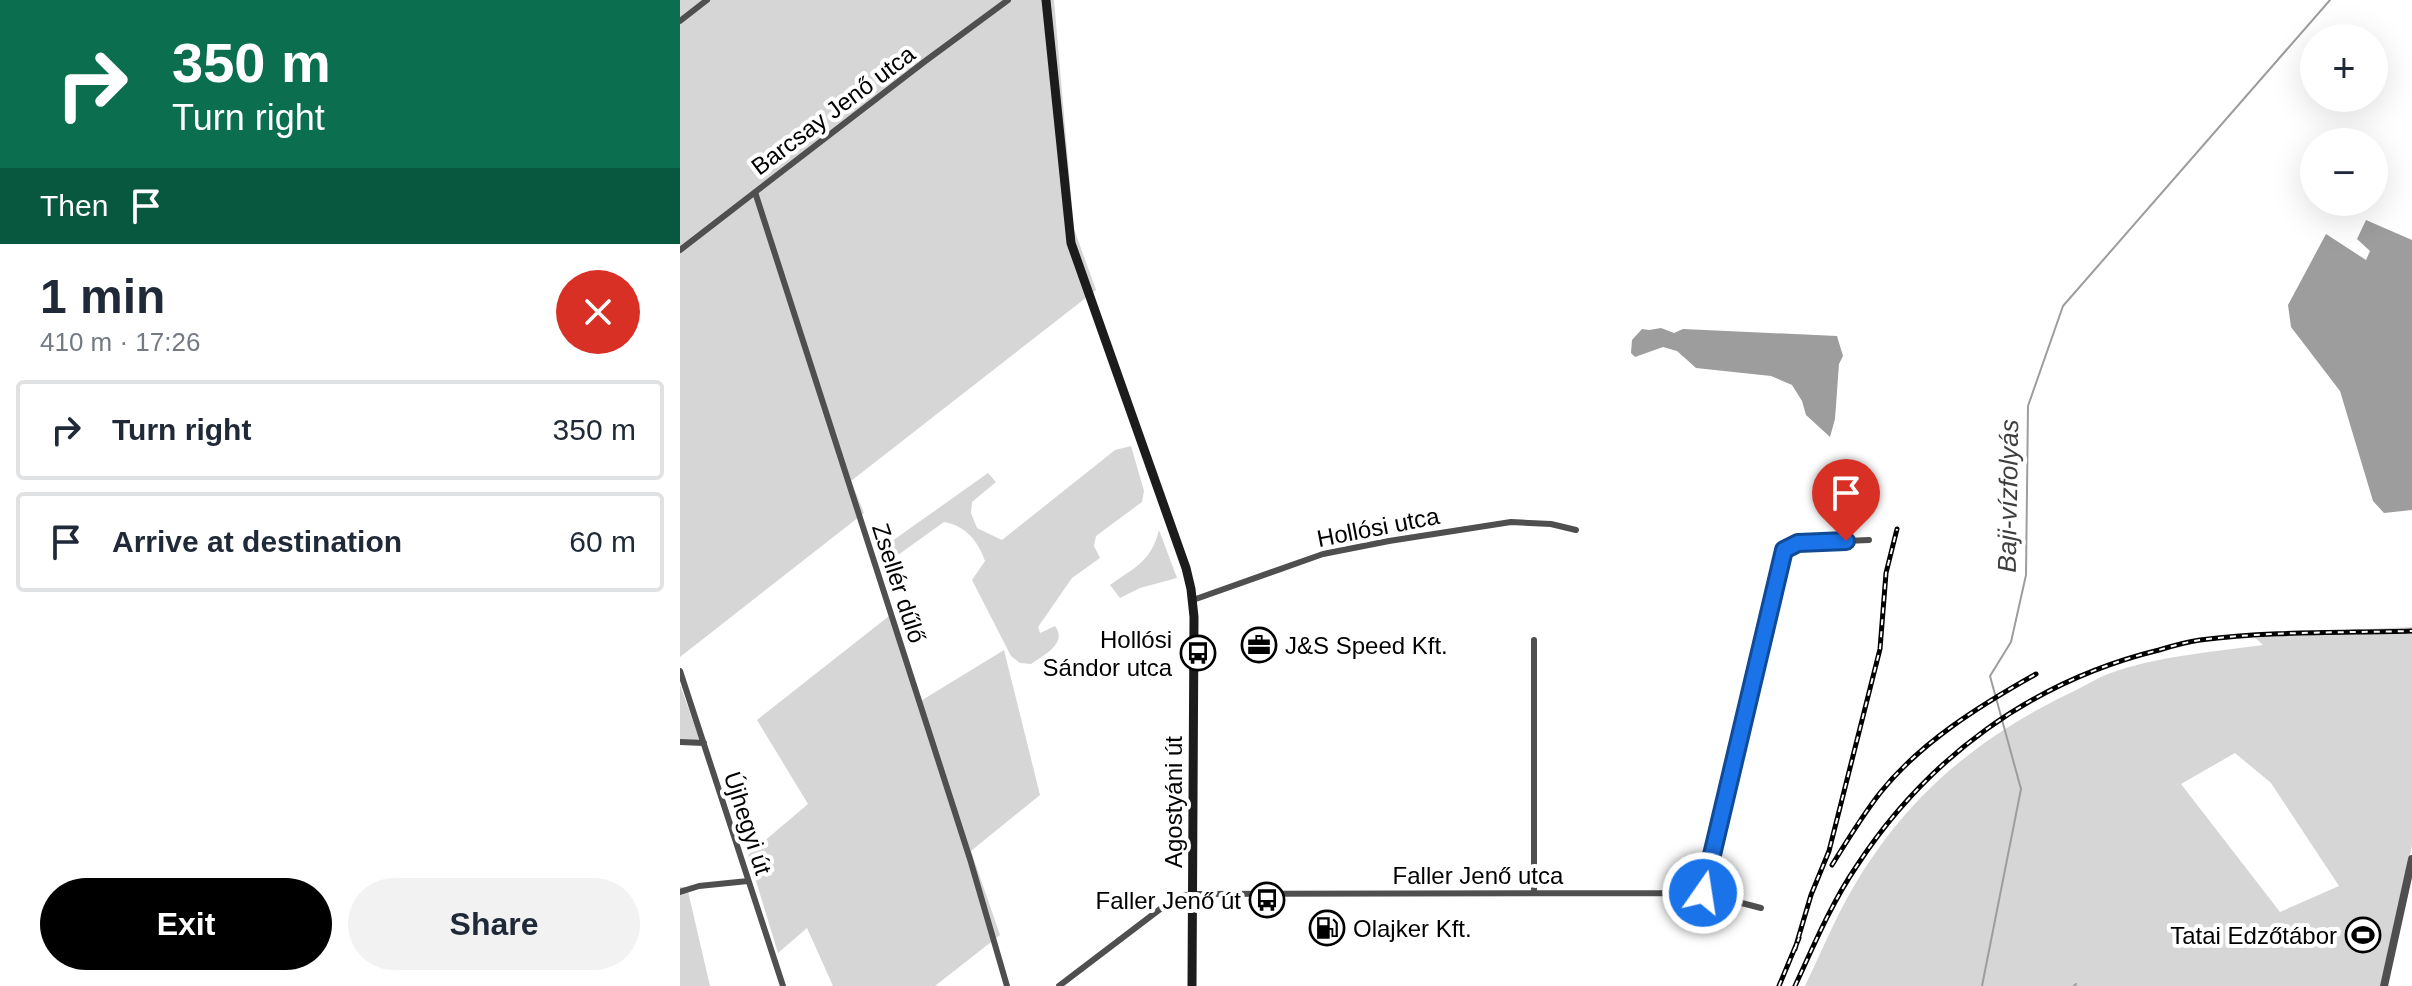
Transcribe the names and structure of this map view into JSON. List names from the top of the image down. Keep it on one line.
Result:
{"streets":{"main road":["Agostyáni út"],"street":["Barcsay Jenő utca","Hollósi utca","Zsellér dűlő","Újhegyi út","Faller Jenő utca"]},"crossings":[["Barcsay Jenő utca","Zsellér dűlő"],["Hollósi utca","Agostyáni út"],["Agostyáni út","Faller Jenő utca"]],"water":["Baji-vízfolyás"],"places":{"office":["J&S Speed Kft."],"bus stop":["Hollósi Sándor utca","Faller Jenő út"],"fuel station":["Olajker Kft."],"sports":["Tatai Edzőtábor"]},"page":{"turn":["350 m","Turn right"],"map_buttons":["+","−"],"then":"Then","heading":["1 min","410 m · 17:26"],"list":[{"name":"Turn right","value":"350 m"},{"name":"Arrive at destination","value":"60 m"}],"buttons":["Exit","Share"]}}
